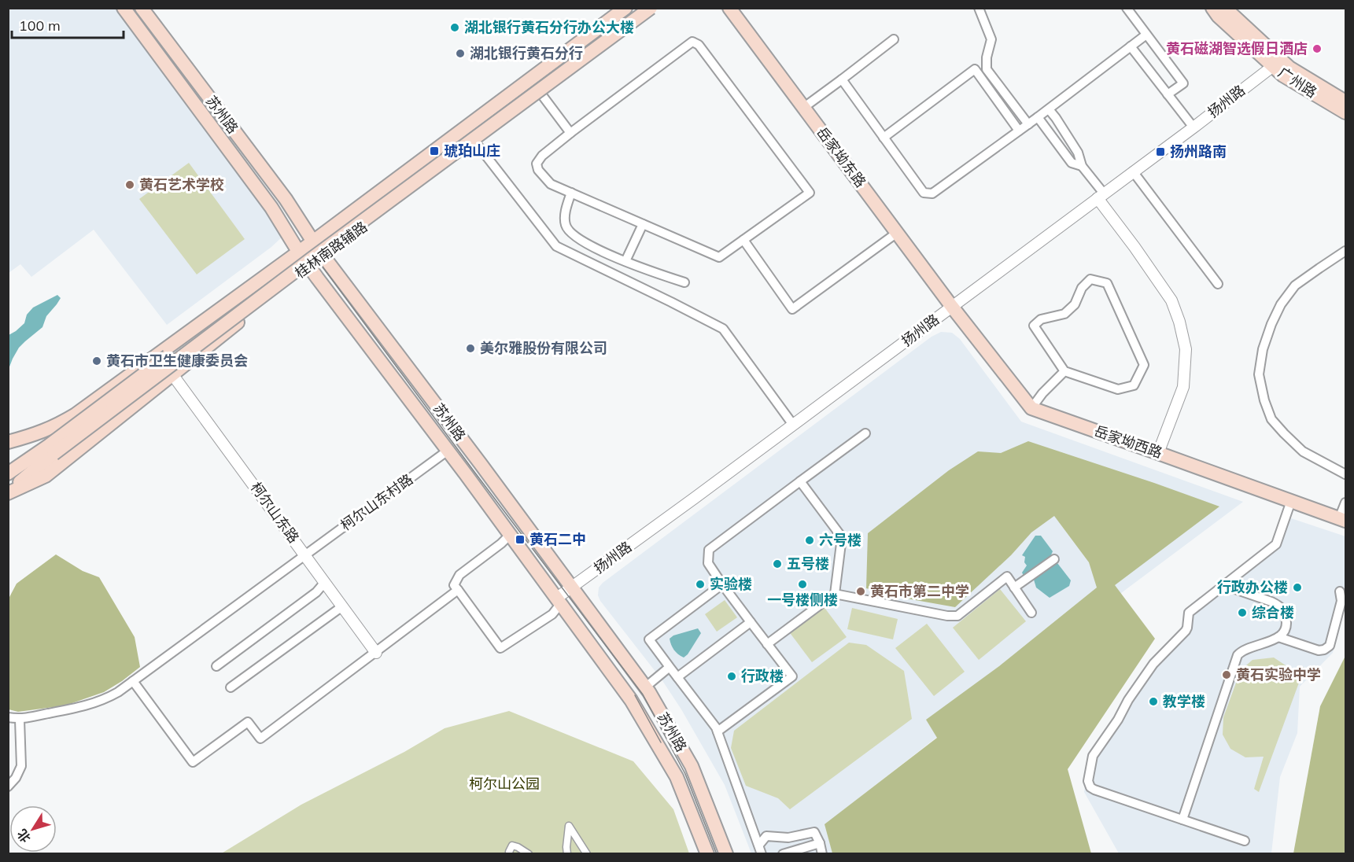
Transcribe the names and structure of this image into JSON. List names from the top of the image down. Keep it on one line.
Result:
{"streets":{"main road":["广州路","苏州路","岳家坳东路","桂林南路辅路","岳家坳西路"],"street":["扬州路","柯尔山东村路","柯尔山东路"]},"crossings":[["广州路","扬州路"],["扬州路","苏州路"],["扬州路","岳家坳东路"],["苏州路","桂林南路辅路"],["苏州路","柯尔山东村路"],["桂林南路辅路","柯尔山东路"],["柯尔山东村路","柯尔山东路"]],"parks":["柯尔山公园"],"places":{"other":["湖北银行黄石分行办公大楼","黄石磁湖智选假日酒店","湖北银行黄石分行","黄石艺术学校","美尔雅股份有限公司","黄石市卫生健康委员会","六号楼","五号楼","实验楼","一号楼侧楼","行政办公楼","黄石市第二中学","综合楼","黄石实验中学","行政楼","教学楼"],"transit":["琥珀山庄","扬州路南","黄石二中"]},"scale_bar":"100 m","north":"bottom left"}
